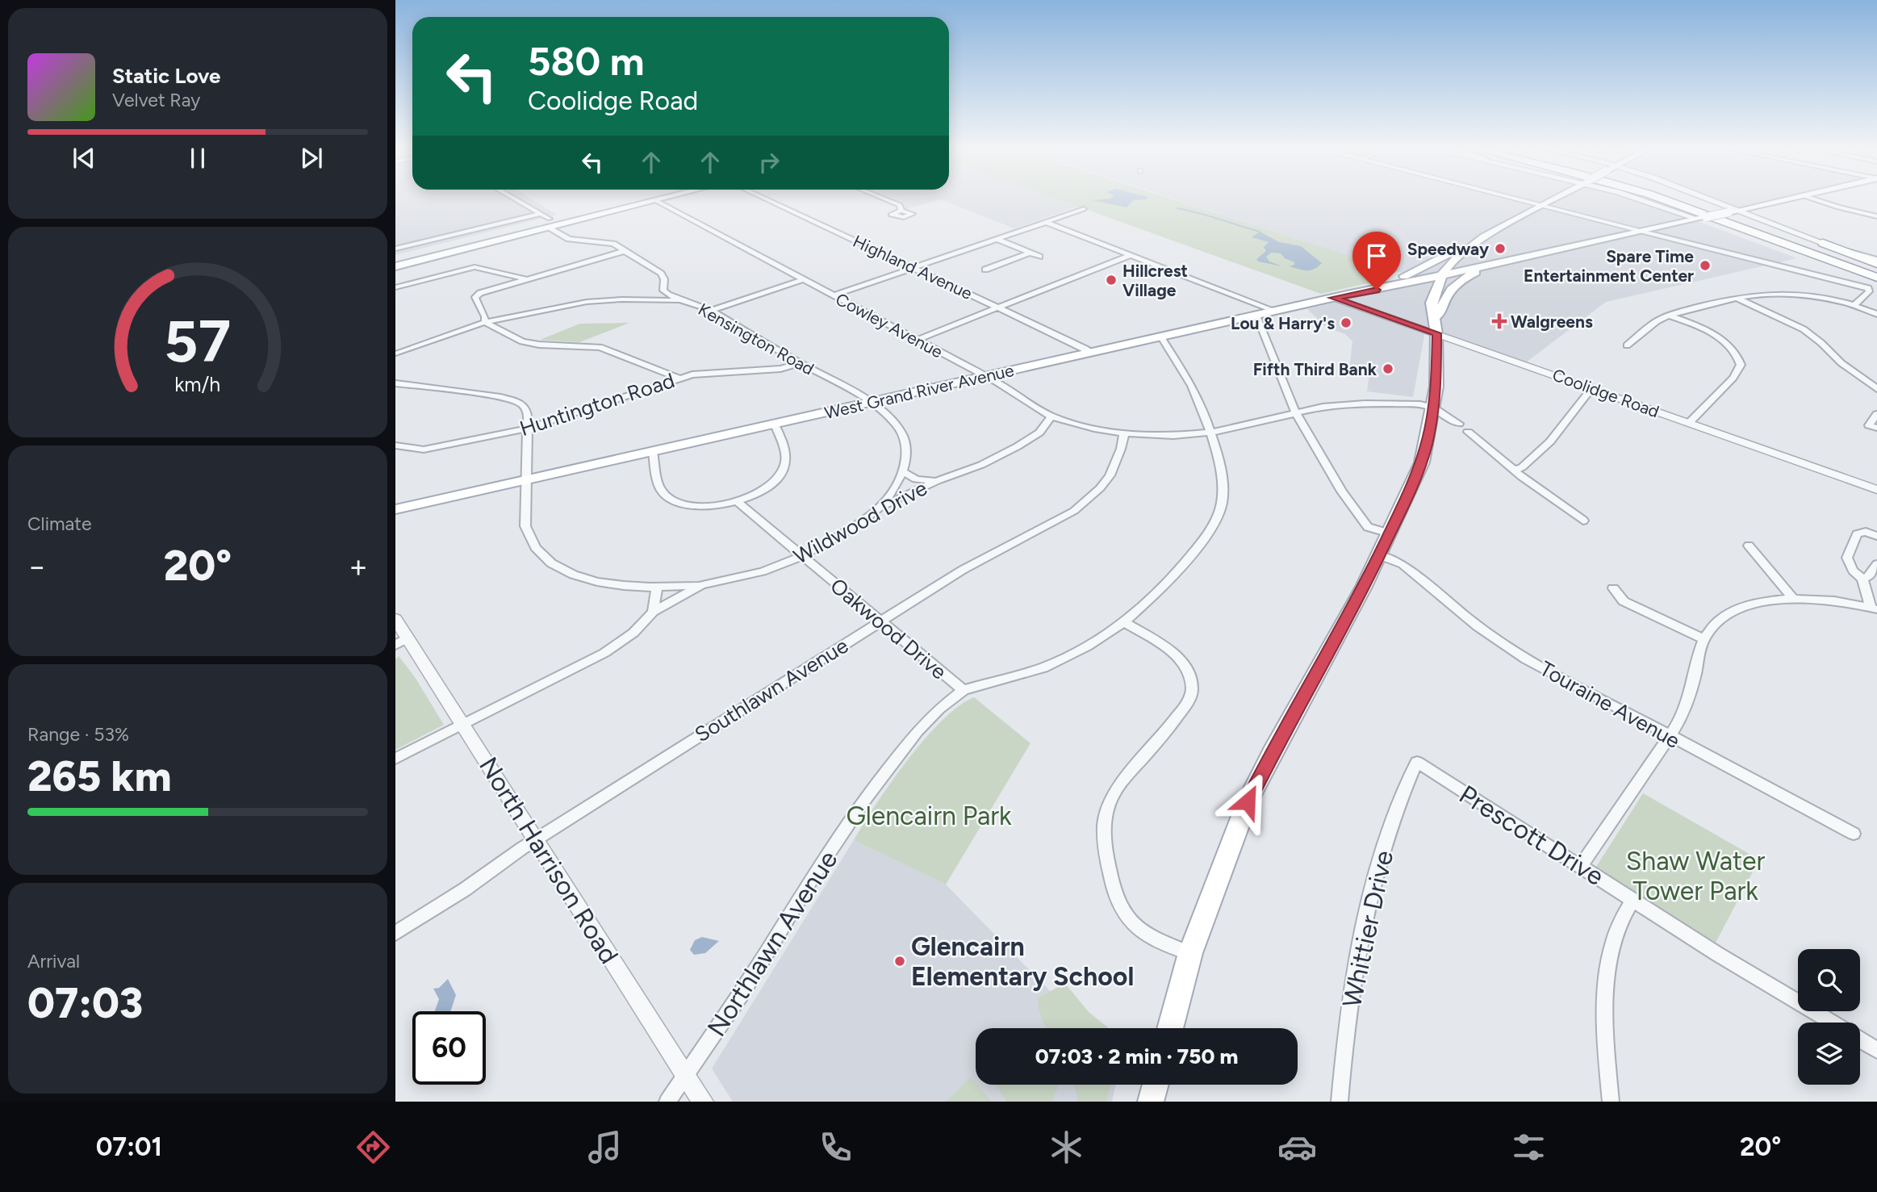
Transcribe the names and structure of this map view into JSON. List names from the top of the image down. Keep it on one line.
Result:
{"streets":{"main road":["West Grand River Avenue"],"street":["Highland Avenue","Cowley Avenue","Kensington Road","Coolidge Road","Huntington Road","Wildwood Drive","Oakwood Drive","Southlawn Avenue","Touraine Avenue","Prescott Drive","North Harrison Road","Whittier Drive","Northlawn Avenue"]},"crossings":[["Highland Avenue","West Grand River Avenue"],["Cowley Avenue","West Grand River Avenue"],["Cowley Avenue","Wildwood Drive"],["Cowley Avenue","Southlawn Avenue"],["Cowley Avenue","Northlawn Avenue"],["Kensington Road","West Grand River Avenue"],["Kensington Road","Huntington Road"],["Kensington Road","Wildwood Drive"],["West Grand River Avenue","Coolidge Road"],["West Grand River Avenue","Northlawn Avenue"],["Wildwood Drive","Oakwood Drive"],["Wildwood Drive","North Harrison Road"],["Oakwood Drive","Southlawn Avenue"],["Oakwood Drive","Northlawn Avenue"],["Southlawn Avenue","North Harrison Road"],["Prescott Drive","Whittier Drive"],["North Harrison Road","Northlawn Avenue"]],"parks":["Glencairn Park","Shaw Water Tower Park"],"places":{"other":["Speedway","Spare Time Entertainment Center","Hillcrest Village","Lou & Harry's","Fifth Third Bank","Glencairn Elementary School"],"health":["Walgreens"]},"page":{"turn":["580 m","Coolidge Road"],"song":["Static Love","Velvet Ray"],"tile":["Climate",["Range · 53%","265 km"],["Arrival","07:03"]],"heat":["−","20°","+"],"limit":"60","trip":"07:03 · 2 min · 750 m","tabs":["07:01","20°"],"gauge":["57","km/h"]}}
